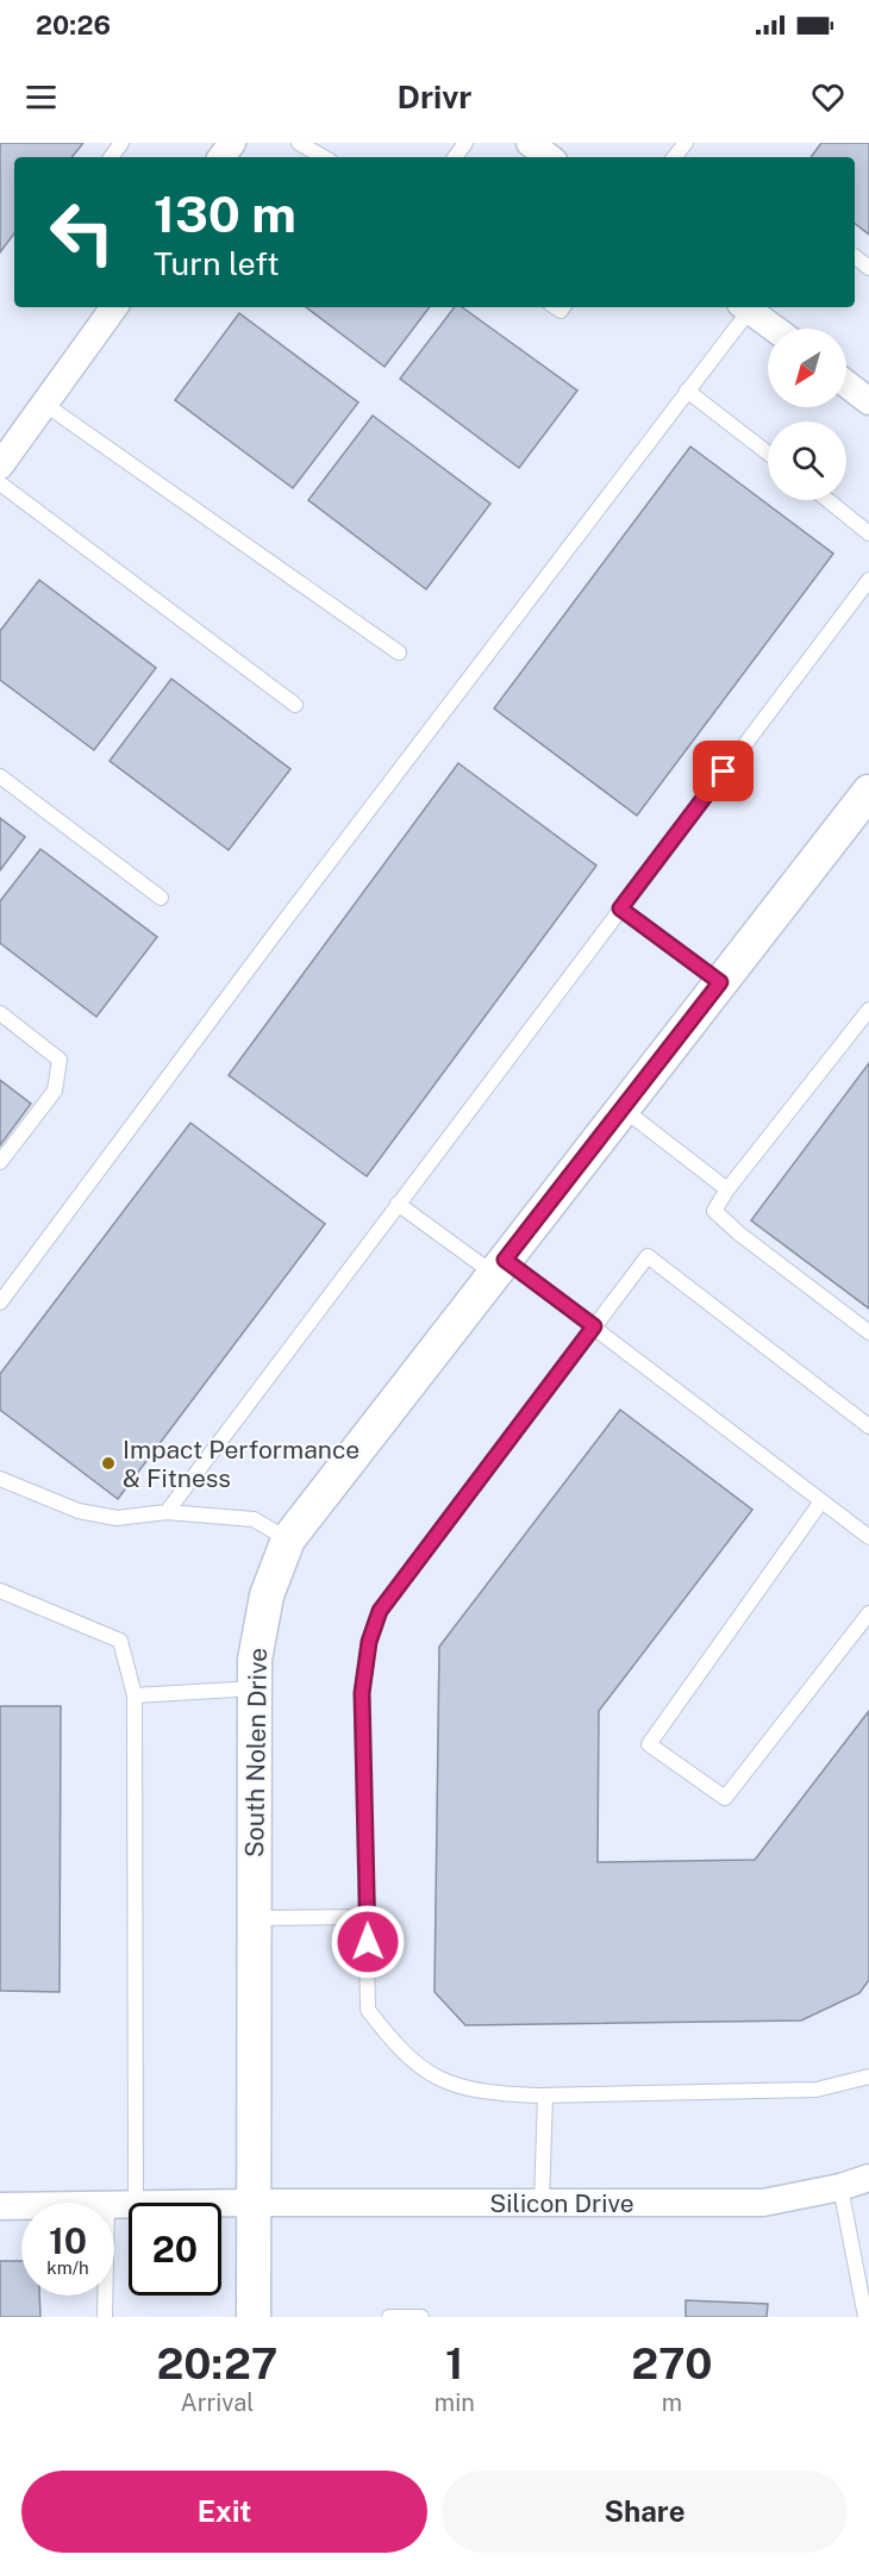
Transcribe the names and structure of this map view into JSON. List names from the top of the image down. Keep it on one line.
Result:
{"streets":{"street":["South Nolen Drive","Silicon Drive"]},"crossings":[["South Nolen Drive","Silicon Drive"]],"places":["Impact Performance & Fitness"],"north":"bottom left","page":{"status":"20:26","header":"Drivr","turn":["130 m","Turn left"],"speed":"10 km/h","limit":"20","eta":["20:27","Arrival","1","min","270","m"],"buttons":["Exit","Share"]}}
